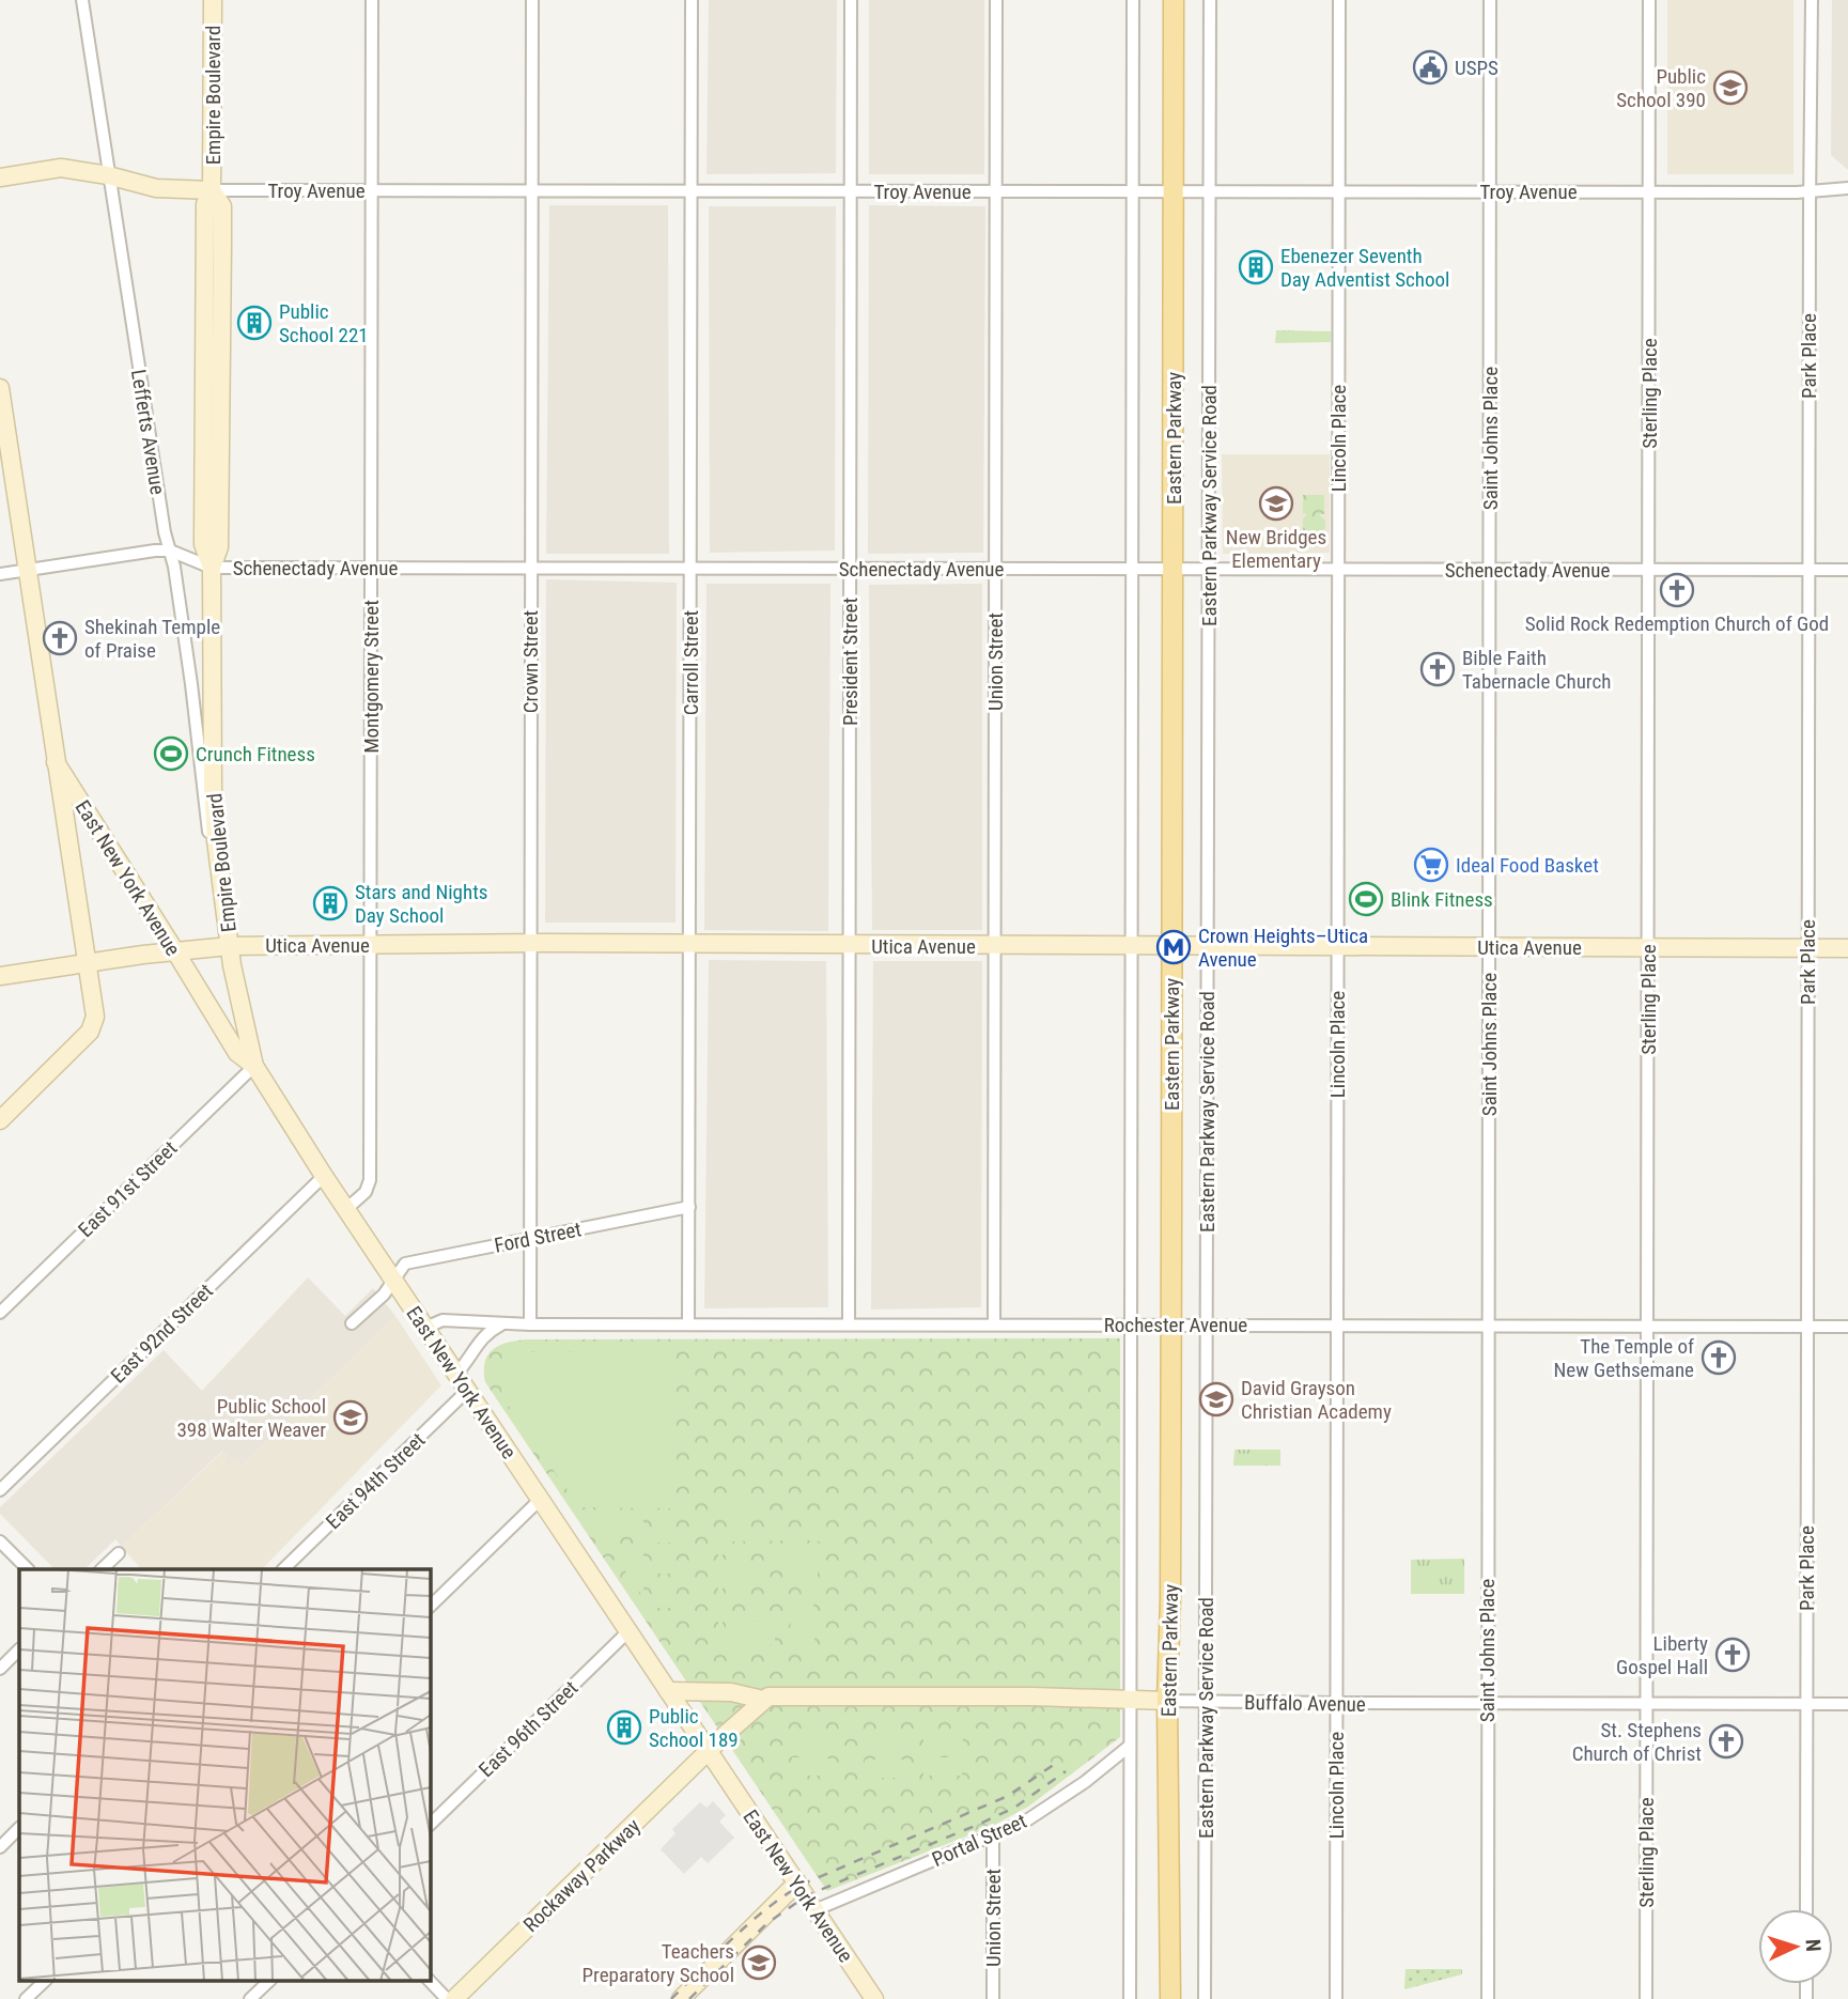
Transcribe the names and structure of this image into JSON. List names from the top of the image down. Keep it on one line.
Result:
{"streets":{"main road":["Empire Boulevard","Troy Avenue","Eastern Parkway","East New York Avenue","Utica Avenue","Buffalo Avenue","Rockaway Parkway"],"street":["Park Place","Sterling Place","Lefferts Avenue","Lincoln Place","Saint Johns Place","Eastern Parkway Service Road","Schenectady Avenue","Crown Street","President Street","Union Street","Carroll Street","Montgomery Street","East 91st Street","Ford Street","Rochester Avenue","East 92nd Street","East 94th Street","East 96th Street","Portal Street"]},"crossings":[["Empire Boulevard","Troy Avenue"],["Empire Boulevard","Lefferts Avenue"],["Empire Boulevard","Schenectady Avenue"],["Empire Boulevard","East New York Avenue"],["Empire Boulevard","Utica Avenue"],["Empire Boulevard","East 91st Street"],["Troy Avenue","Park Place"],["Troy Avenue","Sterling Place"],["Troy Avenue","Lefferts Avenue"],["Troy Avenue","Eastern Parkway"],["Troy Avenue","Lincoln Place"],["Troy Avenue","Saint Johns Place"],["Troy Avenue","Eastern Parkway Service Road"],["Troy Avenue","Crown Street"],["Troy Avenue","President Street"],["Troy Avenue","Union Street"],["Troy Avenue","Carroll Street"],["Troy Avenue","Montgomery Street"],["Park Place","Schenectady Avenue"],["Park Place","Utica Avenue"],["Park Place","Rochester Avenue"],["Park Place","Buffalo Avenue"],["Sterling Place","Schenectady Avenue"],["Sterling Place","Utica Avenue"],["Sterling Place","Rochester Avenue"],["Sterling Place","Buffalo Avenue"],["Lefferts Avenue","Schenectady Avenue"],["Eastern Parkway","Schenectady Avenue"],["Eastern Parkway","Utica Avenue"],["Eastern Parkway","Rochester Avenue"],["Eastern Parkway","Buffalo Avenue"],["Lincoln Place","Schenectady Avenue"],["Lincoln Place","Utica Avenue"],["Lincoln Place","Rochester Avenue"],["Lincoln Place","Buffalo Avenue"],["Saint Johns Place","Schenectady Avenue"],["Saint Johns Place","Utica Avenue"],["Saint Johns Place","Rochester Avenue"],["Saint Johns Place","Buffalo Avenue"],["Eastern Parkway Service Road","Schenectady Avenue"],["Eastern Parkway Service Road","Utica Avenue"],["Eastern Parkway Service Road","Rochester Avenue"],["Eastern Parkway Service Road","Buffalo Avenue"],["Schenectady Avenue","Crown Street"],["Schenectady Avenue","President Street"],["Schenectady Avenue","Union Street"],["Schenectady Avenue","Carroll Street"],["Schenectady Avenue","Montgomery Street"],["Schenectady Avenue","East New York Avenue"],["Crown Street","Utica Avenue"],["Crown Street","Ford Street"],["Crown Street","Rochester Avenue"],["President Street","Utica Avenue"],["President Street","Rochester Avenue"],["Union Street","Utica Avenue"],["Union Street","Rochester Avenue"],["Union Street","Portal Street"],["Carroll Street","Utica Avenue"],["Carroll Street","Ford Street"],["Carroll Street","Rochester Avenue"],["Montgomery Street","East New York Avenue"],["Montgomery Street","Utica Avenue"],["East New York Avenue","Utica Avenue"],["East New York Avenue","East 91st Street"],["East New York Avenue","Ford Street"],["East New York Avenue","Rochester Avenue"],["East New York Avenue","East 92nd Street"],["East New York Avenue","East 94th Street"],["East New York Avenue","Buffalo Avenue"],["East New York Avenue","East 96th Street"],["East New York Avenue","Portal Street"],["East New York Avenue","Rockaway Parkway"]],"places":{"public building":["USPS"],"school or university":["Public School 390","New Bridges Elementary","David Grayson Christian Academy","Public School 398 Walter Weaver","Teachers Preparatory School"],"building":["Ebenezer Seventh Day Adventist School","Public School 221","Stars and Nights Day School","Public School 189"],"church":["Solid Rock Redemption Church of God","Shekinah Temple of Praise","Bible Faith Tabernacle Church","The Temple of New Gethsemane","Liberty Gospel Hall","St. Stephens Church of Christ"],"sports":["Crunch Fitness","Blink Fitness"],"supermarket":["Ideal Food Basket"],"metro station":["Crown Heights–Utica Avenue"]},"north":"right"}
